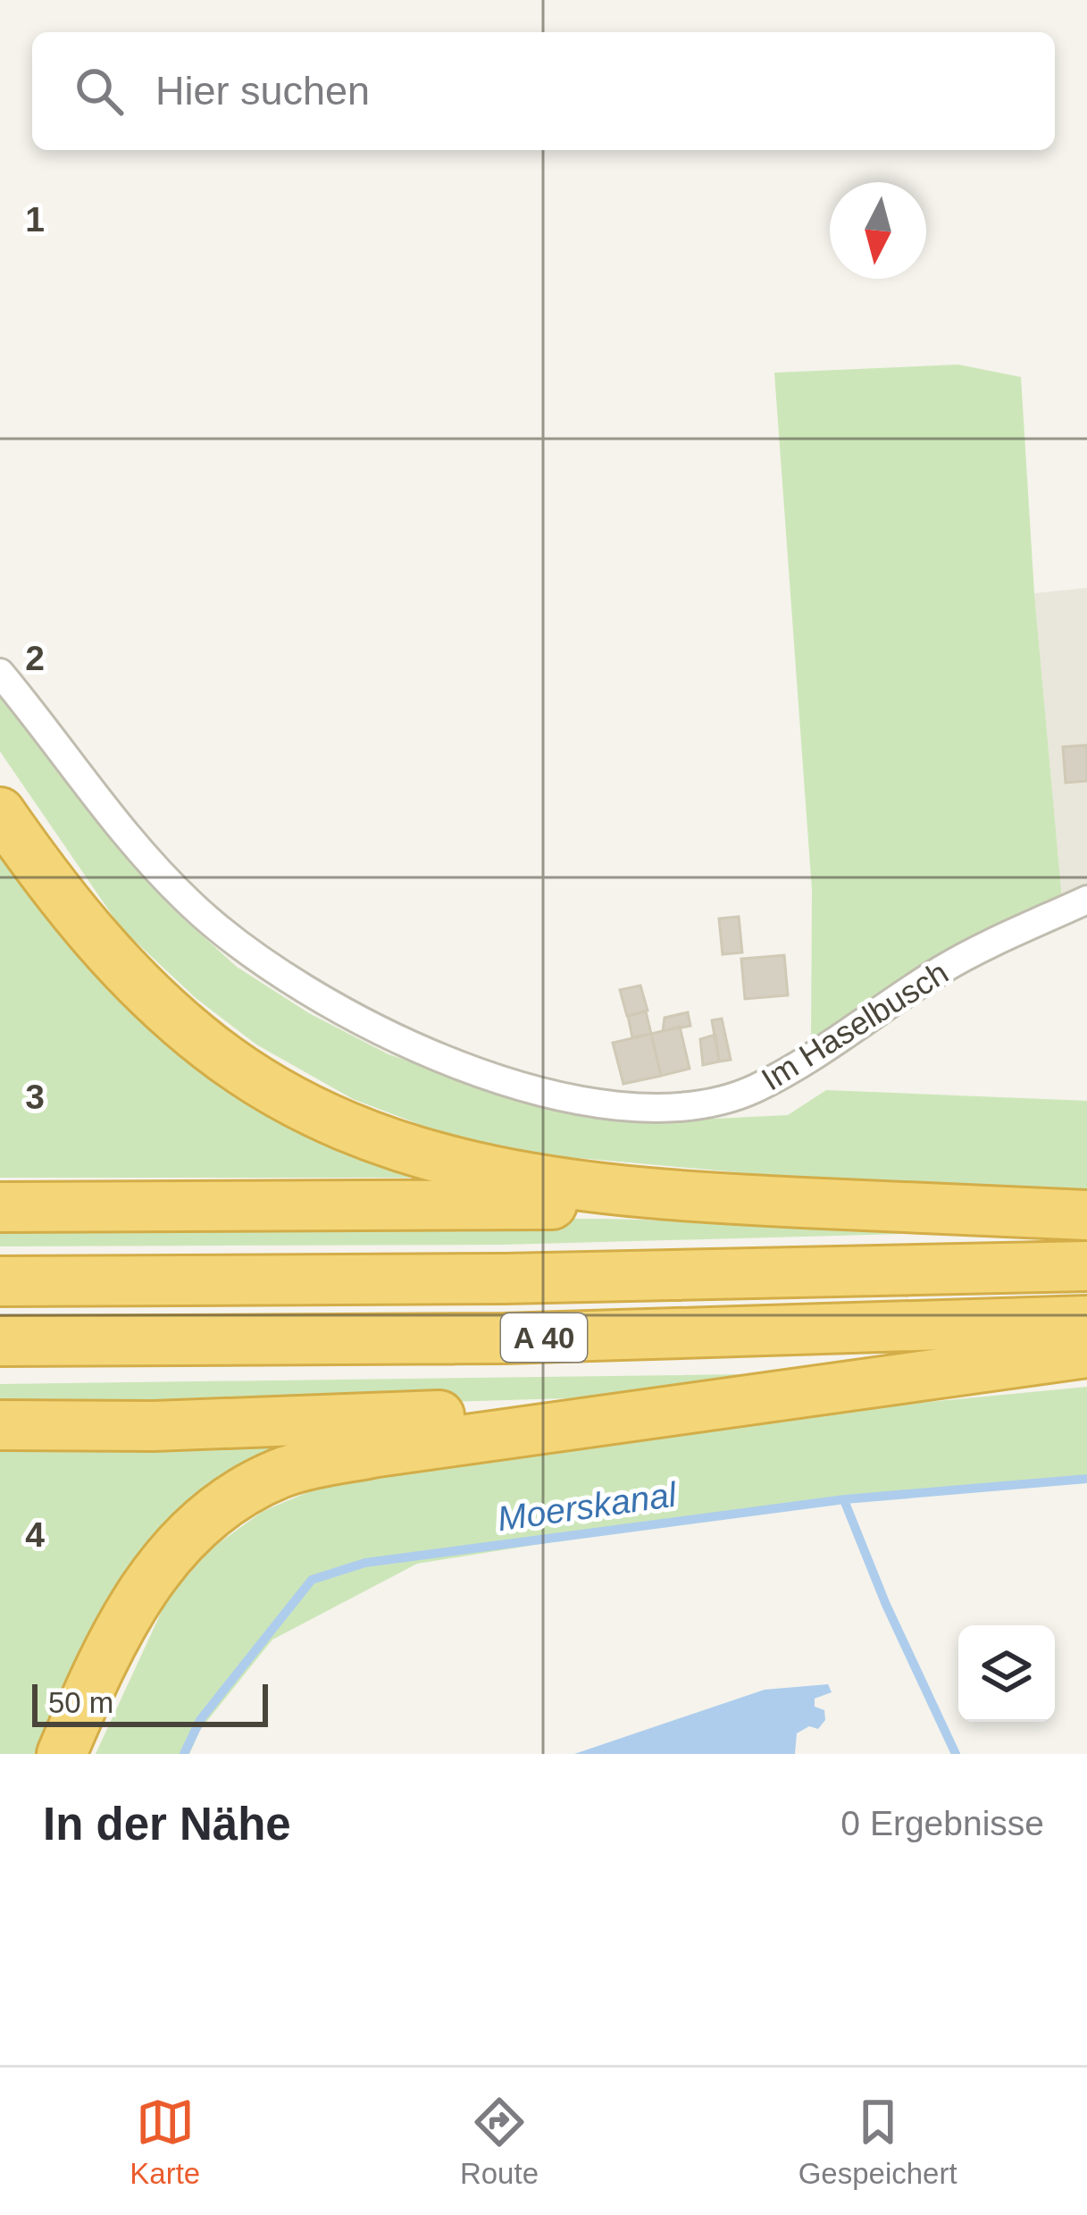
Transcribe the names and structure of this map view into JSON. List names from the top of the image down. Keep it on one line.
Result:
{"streets":{"highway":["A 40"],"street":["Im Haselbusch"]},"water":["Moerskanal"],"scale_bar":"50 m","north":"bottom","page":{"search":"Hier suchen","scale":"50 m","heading":["In der Nähe","0 Ergebnisse"],"nav":["Karte","Route","Gespeichert"]},"grid":{"rows":["1","2","3","4"]}}
